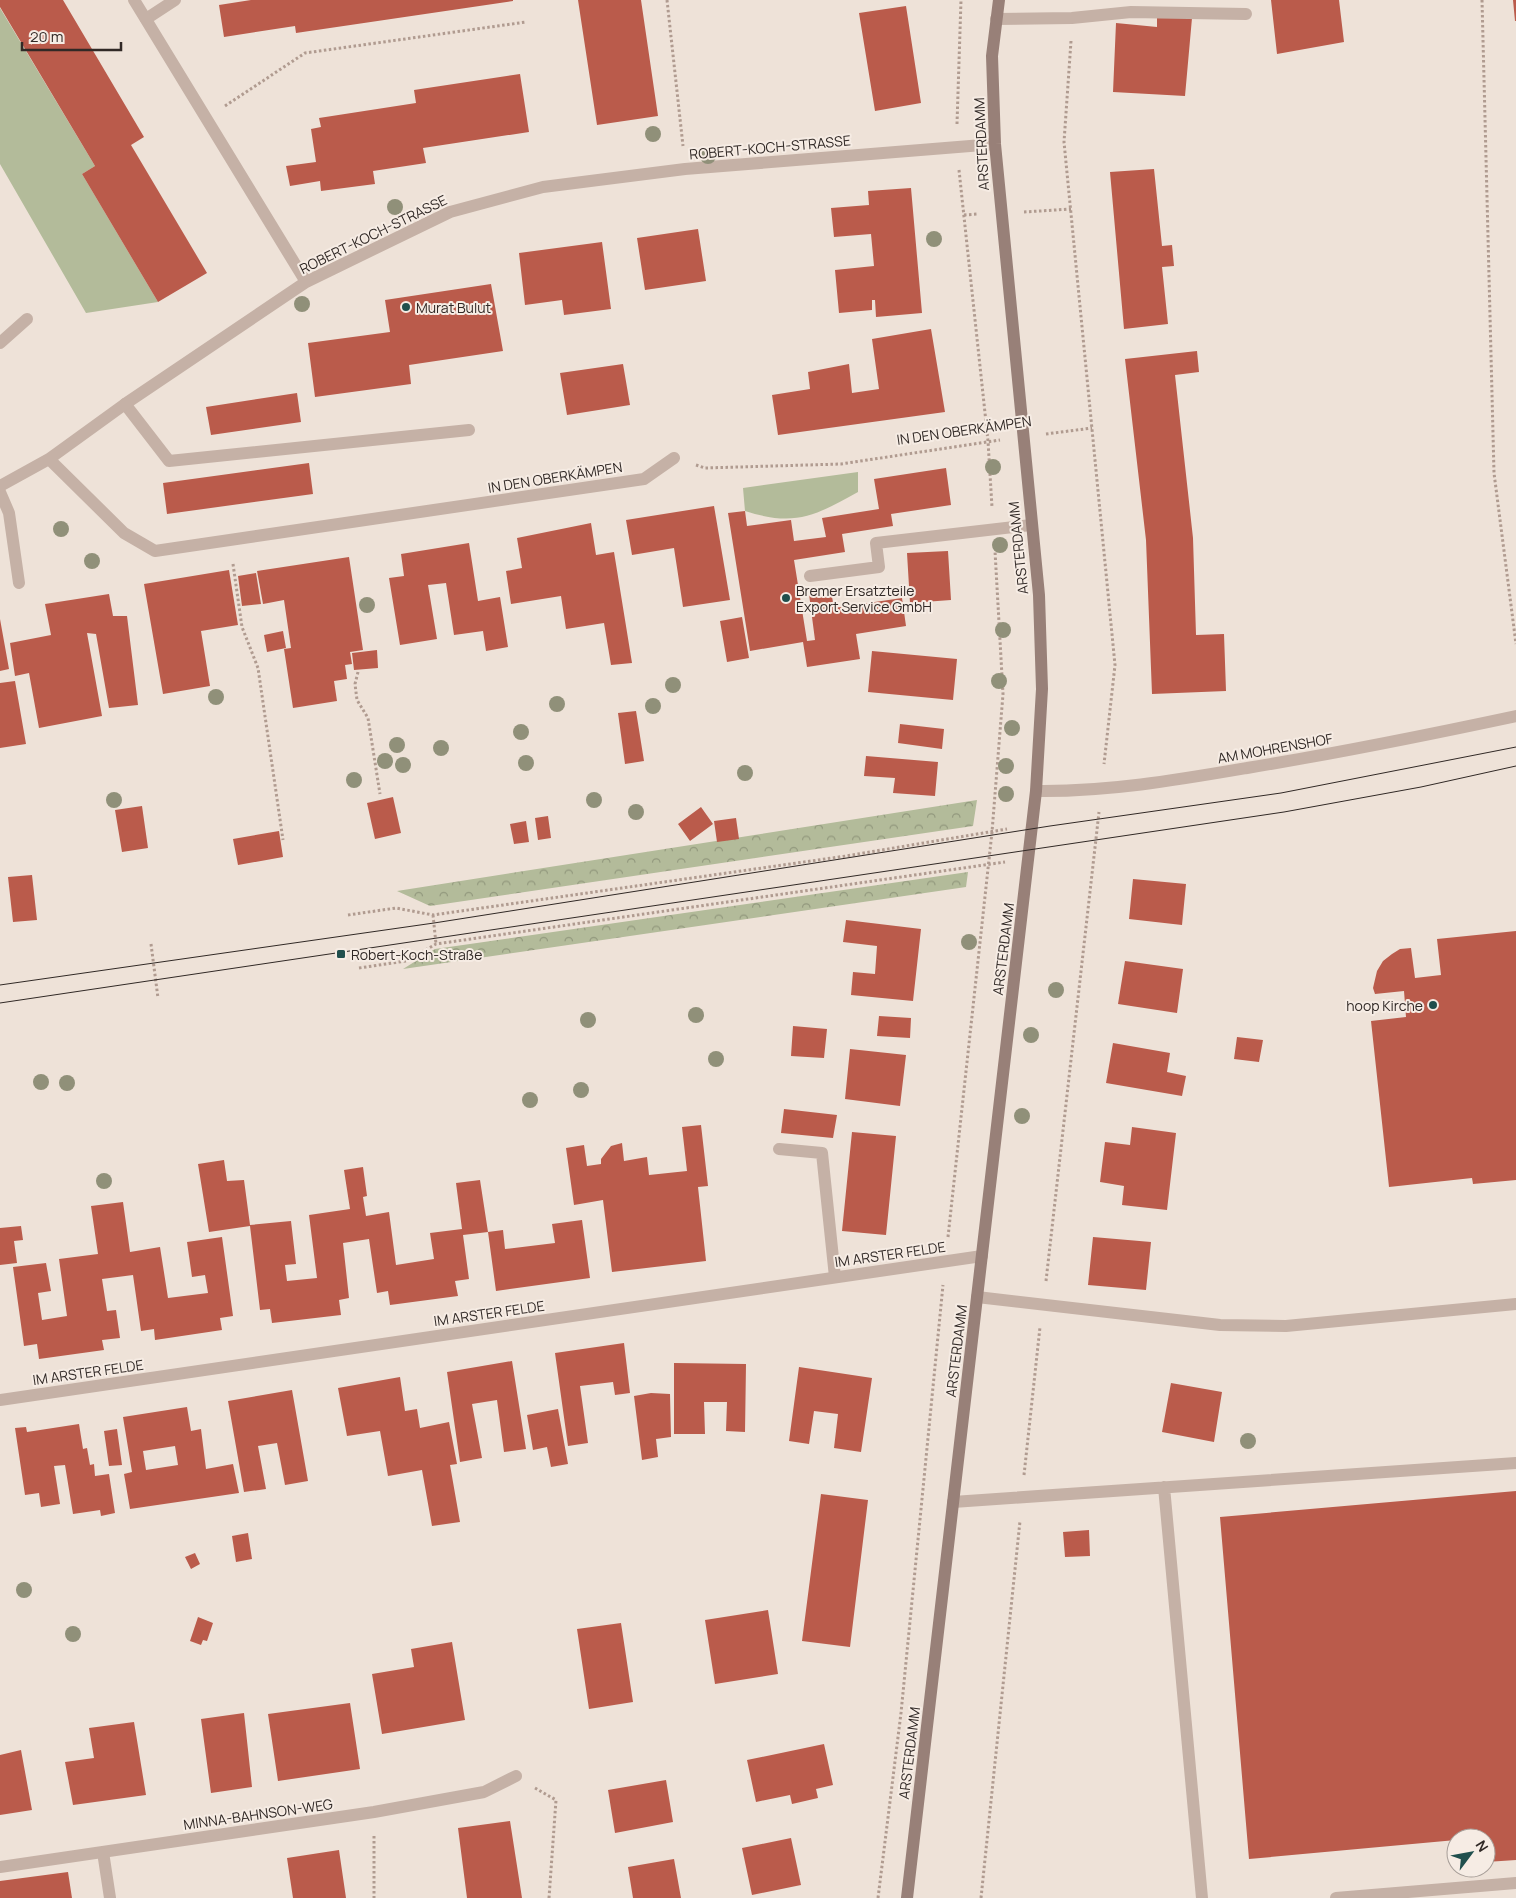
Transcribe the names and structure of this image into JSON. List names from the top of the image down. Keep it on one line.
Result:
{"streets":{"street":["ARSTERDAMM","ROBERT-KOCH-STRASSE","IN DEN OBERKÄMPEN","AM MOHRENSHOF","IM ARSTER FELDE","MINNA-BAHNSON-WEG"]},"crossings":[["ARSTERDAMM","ROBERT-KOCH-STRASSE"],["ARSTERDAMM","IN DEN OBERKÄMPEN"],["ARSTERDAMM","AM MOHRENSHOF"],["ARSTERDAMM","IM ARSTER FELDE"],["ROBERT-KOCH-STRASSE","IN DEN OBERKÄMPEN"]],"places":{"other":["Murat Bulut","Bremer Ersatzteile Export Service GmbH","hoop Kirche"],"transit":["Robert-Koch-Straße"]},"scale_bar":"20 m","north":"top right"}
